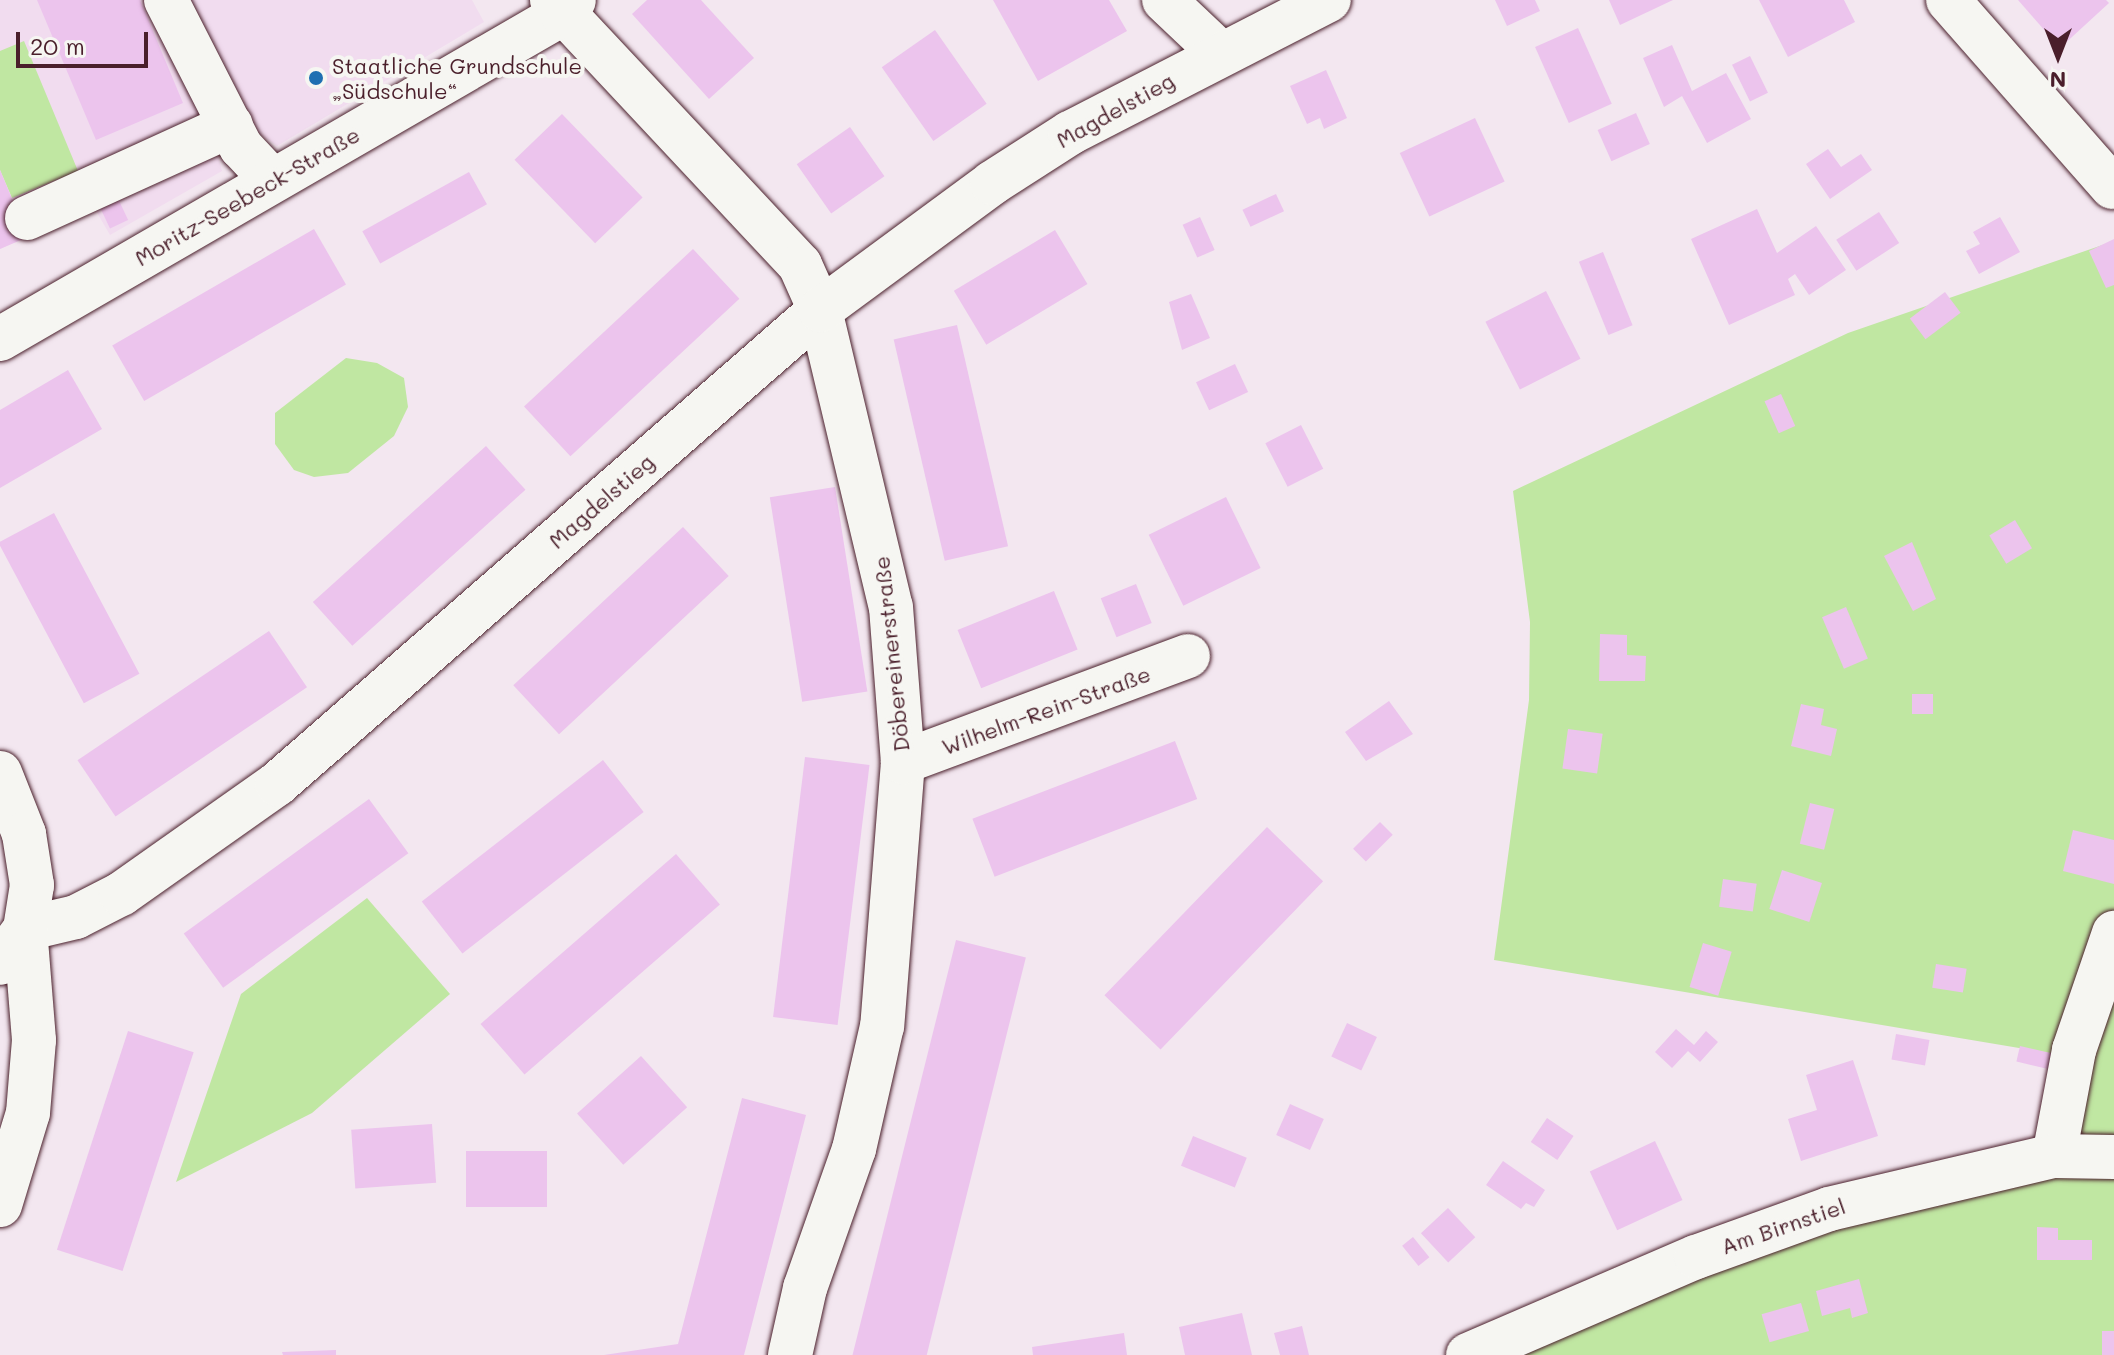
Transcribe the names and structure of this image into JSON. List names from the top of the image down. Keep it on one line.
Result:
{"streets":{"street":["Magdelstieg","Moritz-Seebeck-Straße","Döbereinerstraße","Wilhelm-Rein-Straße","Am Birnstiel"]},"crossings":[["Magdelstieg","Döbereinerstraße"],["Moritz-Seebeck-Straße","Döbereinerstraße"],["Döbereinerstraße","Wilhelm-Rein-Straße"]],"places":["Staatliche Grundschule „Südschule“"],"scale_bar":"20 m","north":"bottom"}
